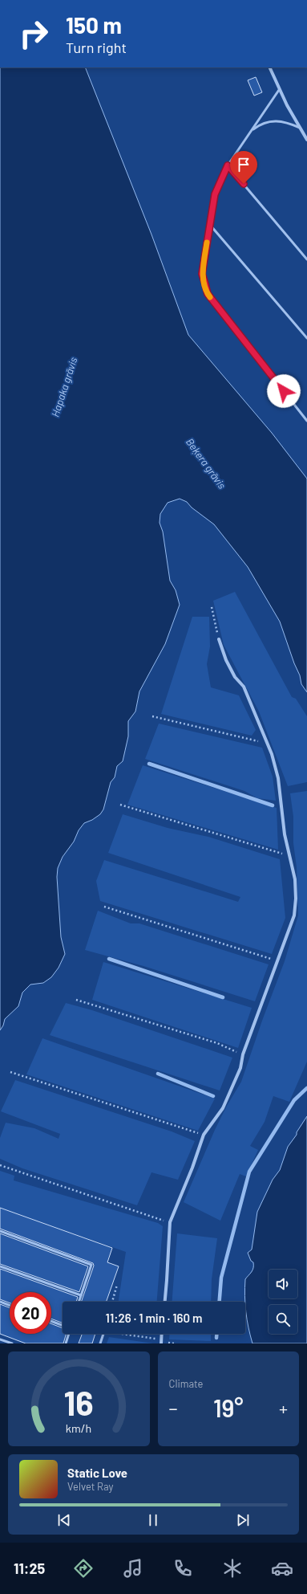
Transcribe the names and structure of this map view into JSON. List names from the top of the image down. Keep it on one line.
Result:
{"water":["Hapaka grāvis","Beķera grāvis"],"page":{"turn":["150 m","Turn right"],"limit":"20","trip":"11:26 · 1 min · 160 m","tile":"Climate","heat":["−","19°","+"],"song":["Static Love","Velvet Ray"],"tabs":"11:25","gauge":["16","km/h"]}}
